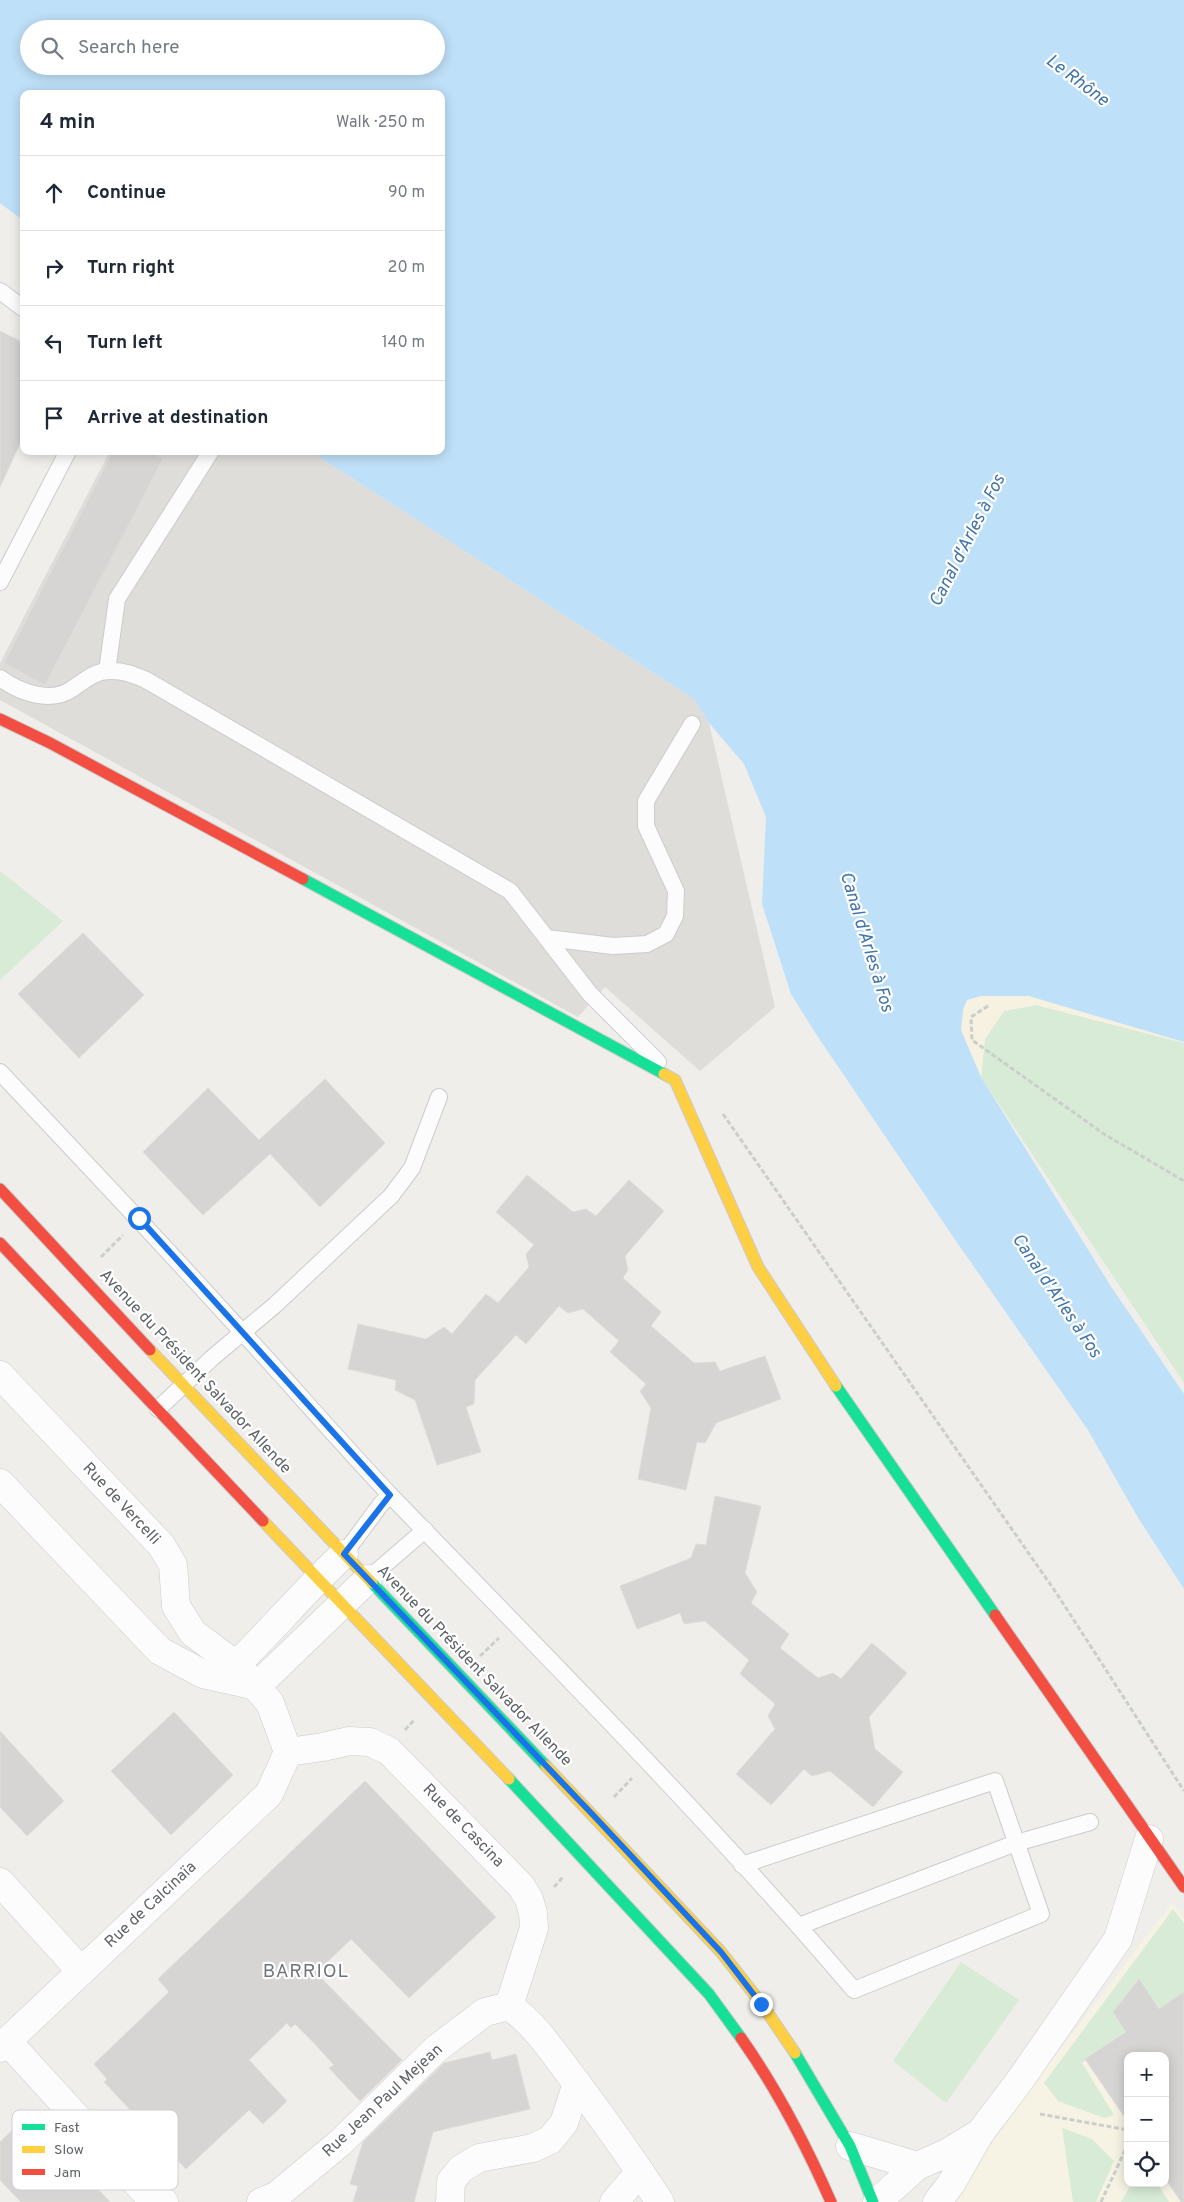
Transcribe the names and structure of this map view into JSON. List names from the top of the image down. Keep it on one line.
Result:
{"streets":{"street":["Avenue du Président Salvador Allende","Rue de Vercelli","Rue de Cascina","Rue de Calcinaïa","Rue Jean Paul Mejean"]},"crossings":[["Rue de Vercelli","Rue de Cascina"],["Rue de Vercelli","Rue de Calcinaïa"],["Rue de Cascina","Rue de Calcinaïa"],["Rue de Cascina","Rue Jean Paul Mejean"]],"districts":["BARRIOL"],"water":["Le Rhône","Canal d'Arles à Fos"],"legend":["Fast","Slow","Jam"],"page":{"search":"Search here","heading":["4 min","Walk · 250 m"],"list":[["Continue","90 m"],["Turn right","20 m"],["Turn left","140 m"],"Arrive at destination"],"map_buttons":["+","−"]}}
